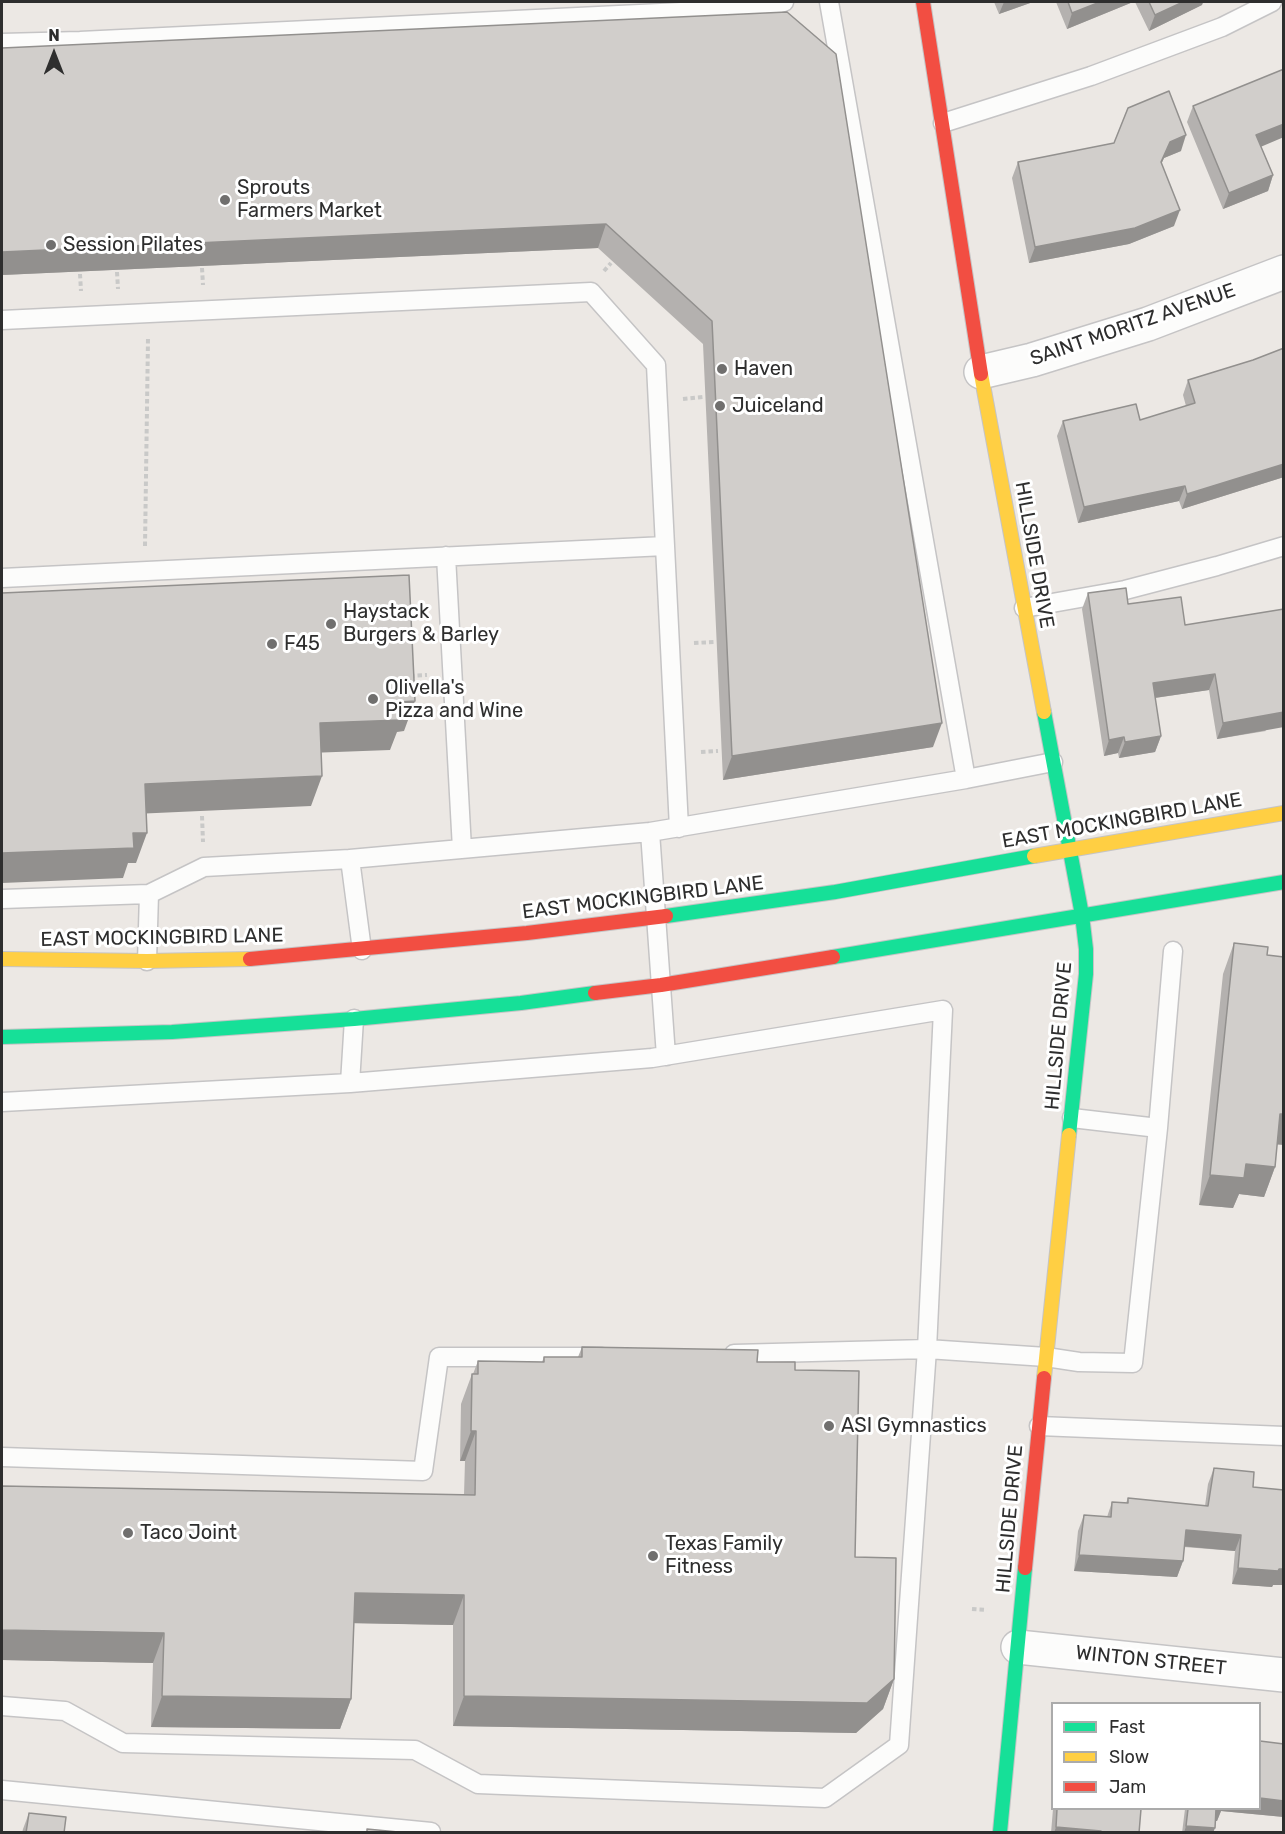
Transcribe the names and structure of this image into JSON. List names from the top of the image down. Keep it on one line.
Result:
{"streets":{"main road":["HILLSIDE DRIVE","EAST MOCKINGBIRD LANE"],"street":["SAINT MORITZ AVENUE","WINTON STREET"]},"crossings":[["SAINT MORITZ AVENUE","HILLSIDE DRIVE"],["HILLSIDE DRIVE","EAST MOCKINGBIRD LANE"],["HILLSIDE DRIVE","WINTON STREET"]],"places":["Sprouts Farmers Market","Session Pilates","Haven","Juiceland","Haystack Burgers & Barley","F45","Olivella's Pizza and Wine","ASI Gymnastics","Taco Joint","Texas Family Fitness"],"legend":["Fast","Slow","Jam"],"north":"top"}
